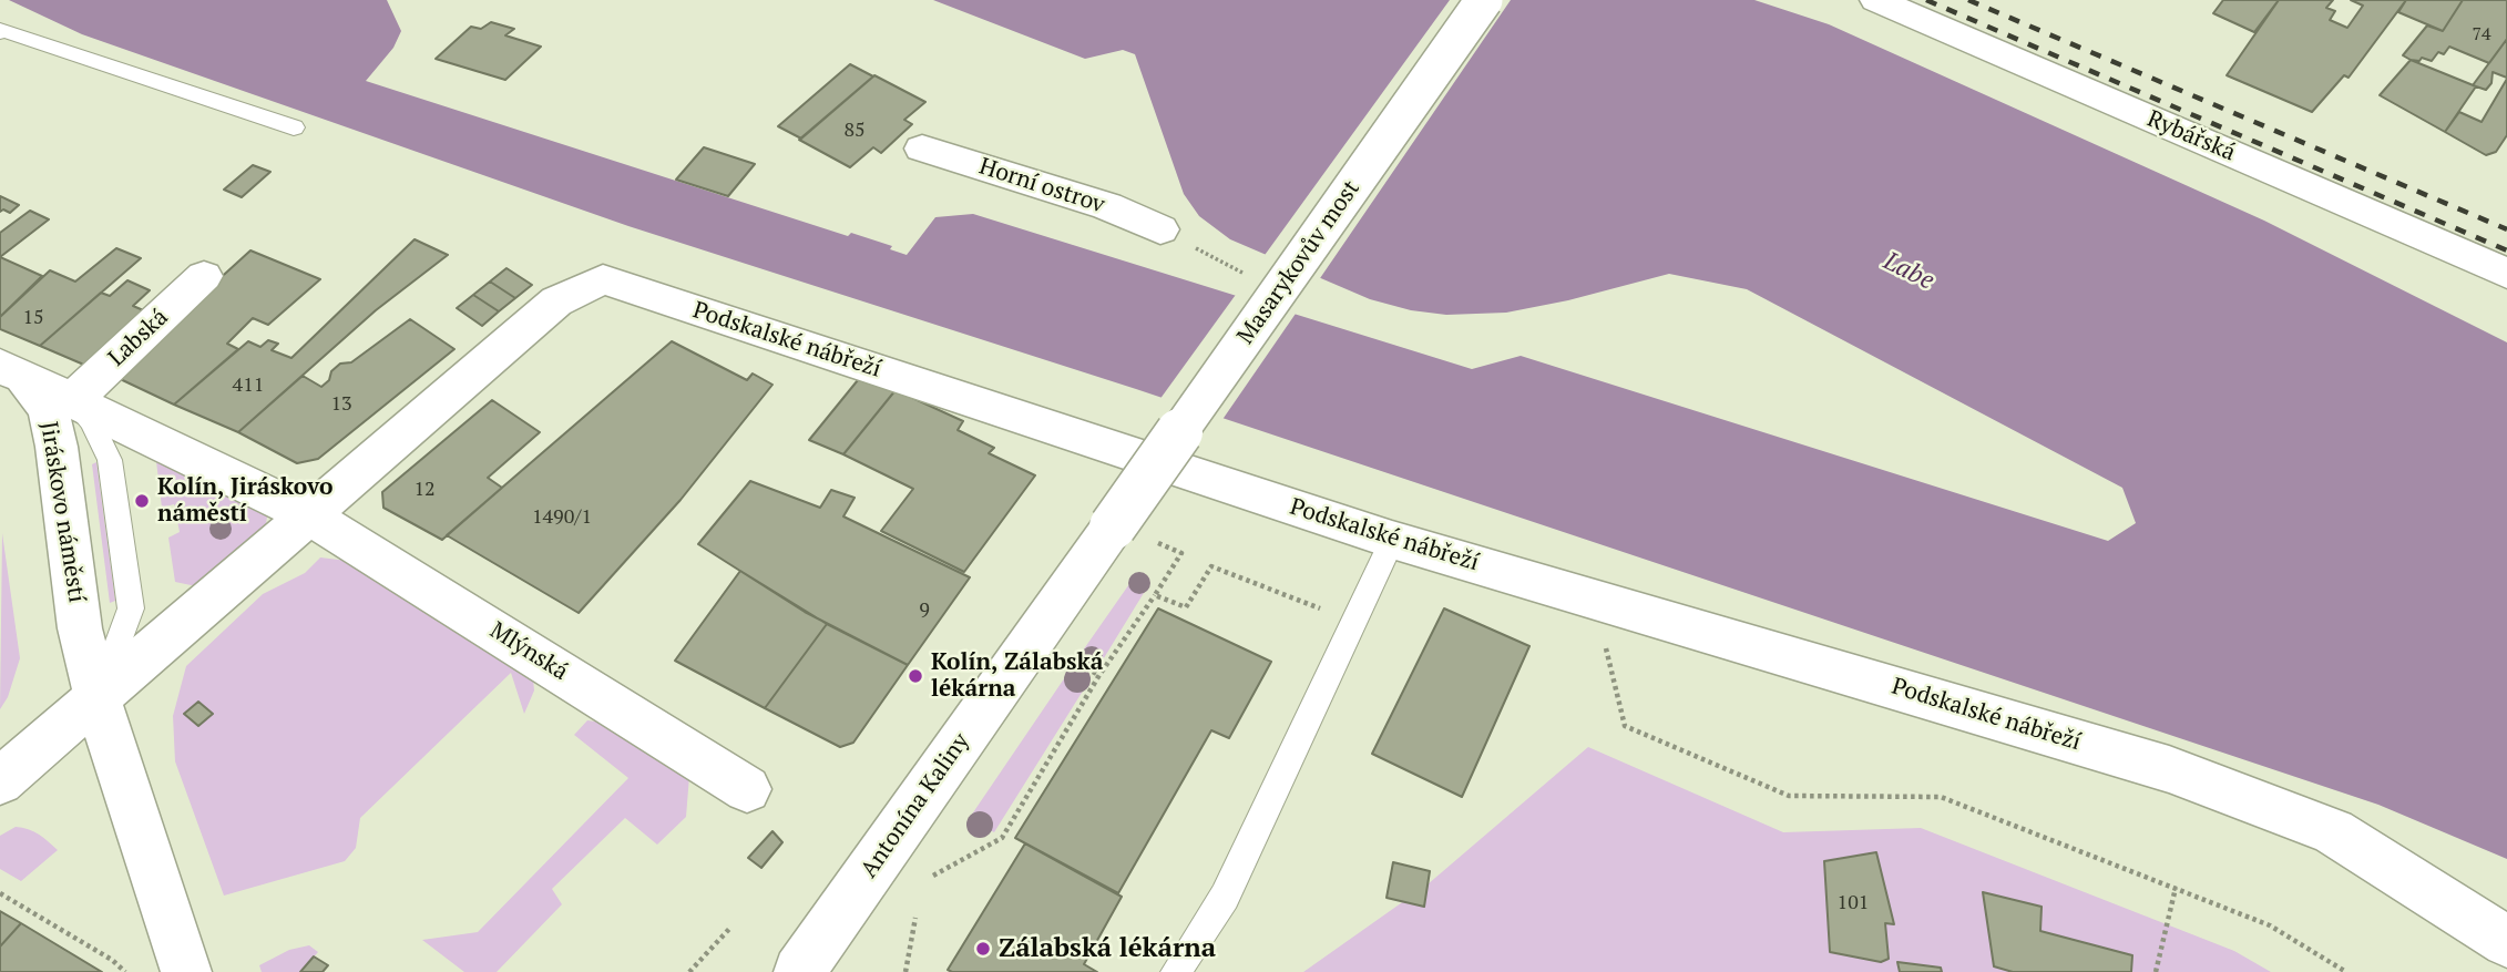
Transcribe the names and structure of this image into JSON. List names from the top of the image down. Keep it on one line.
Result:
{"streets":{"street":["Rybářská","Horní ostrov","Masarykovův most","Labská","Podskalské nábřeží","Jiráskovo náměstí","Mlýnská","Antonína Kaliny"]},"crossings":[["Masarykovův most","Antonína Kaliny"],["Labská","Jiráskovo náměstí"],["Podskalské nábřeží","Jiráskovo náměstí"],["Podskalské nábřeží","Mlýnská"],["Jiráskovo náměstí","Mlýnská"]],"water":["Labe"],"places":["Kolín, Jiráskovo náměstí","Kolín, Zálabská lékárna","Zálabská lékárna"],"house_numbers":["74","85","15","411","13","12","1490/1","9","101"]}
